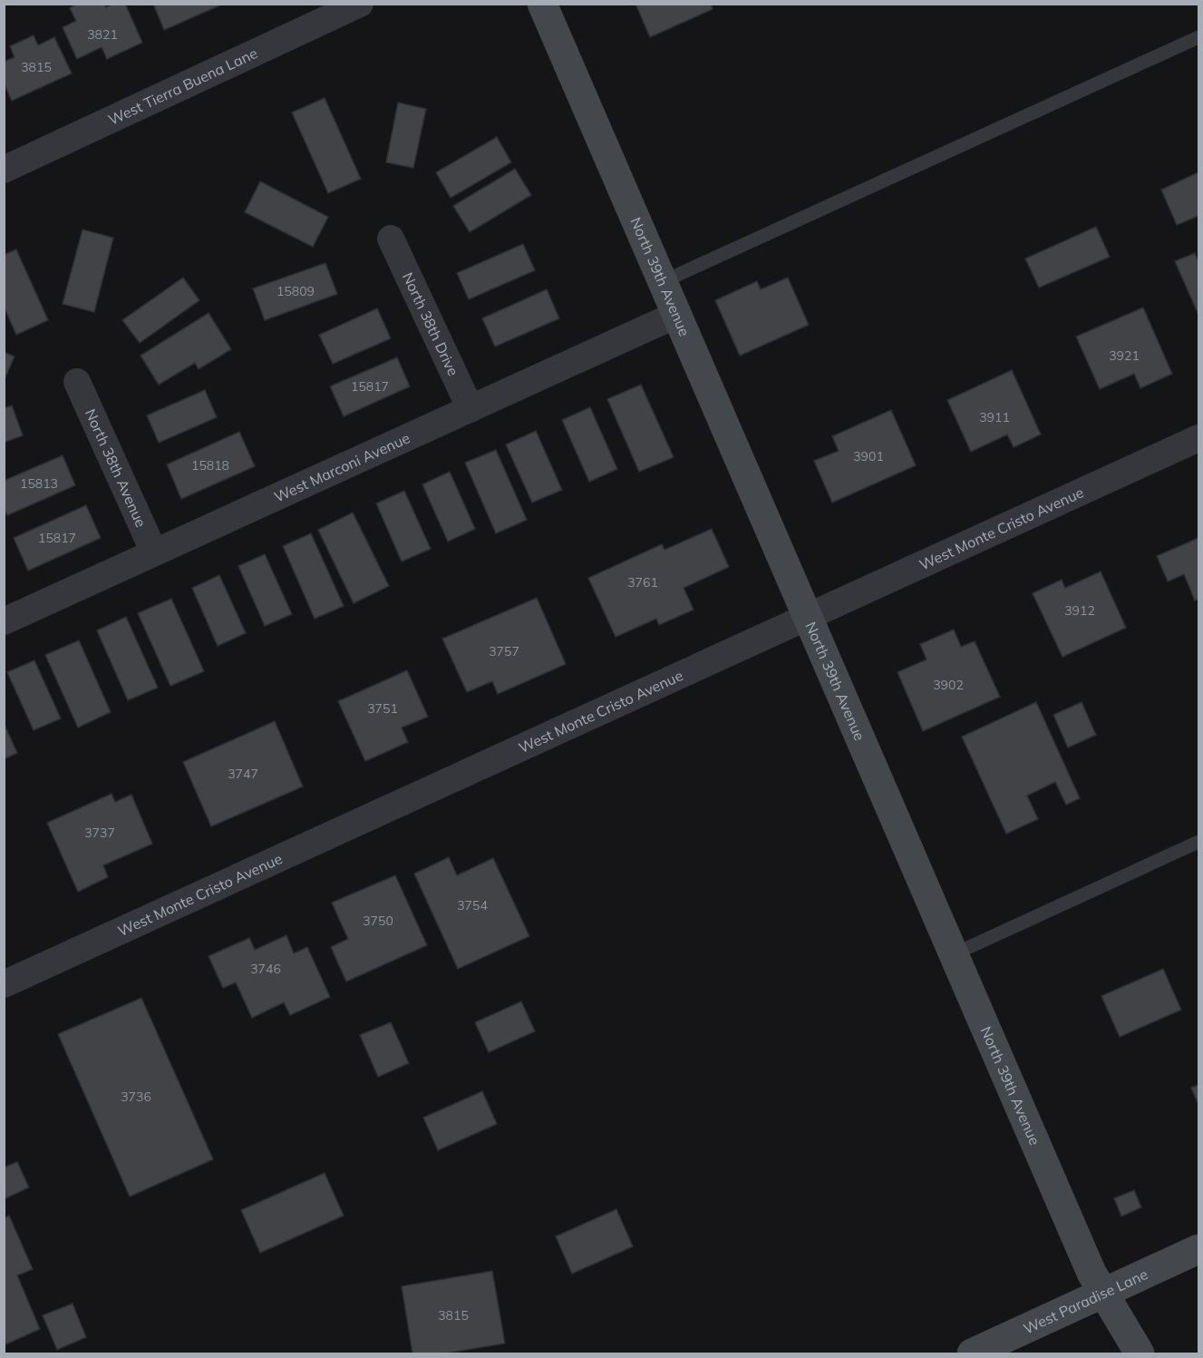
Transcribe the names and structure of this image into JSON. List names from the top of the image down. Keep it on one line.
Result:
{"streets":{"street":["West Tierra Buena Lane","North 39th Avenue","North 38th Drive","North 38th Avenue","West Marconi Avenue","West Monte Cristo Avenue","West Paradise Lane"]},"crossings":[["North 39th Avenue","West Marconi Avenue"],["North 39th Avenue","West Monte Cristo Avenue"],["North 39th Avenue","West Paradise Lane"],["North 38th Drive","West Marconi Avenue"],["North 38th Avenue","West Marconi Avenue"]],"house_numbers":["3821","3815","15809","3921","15817","3911","3901","15818","15813","15817","3761","3912","3757","3902","3751","3747","3737","3754","3750","3746","3736","3815"]}
